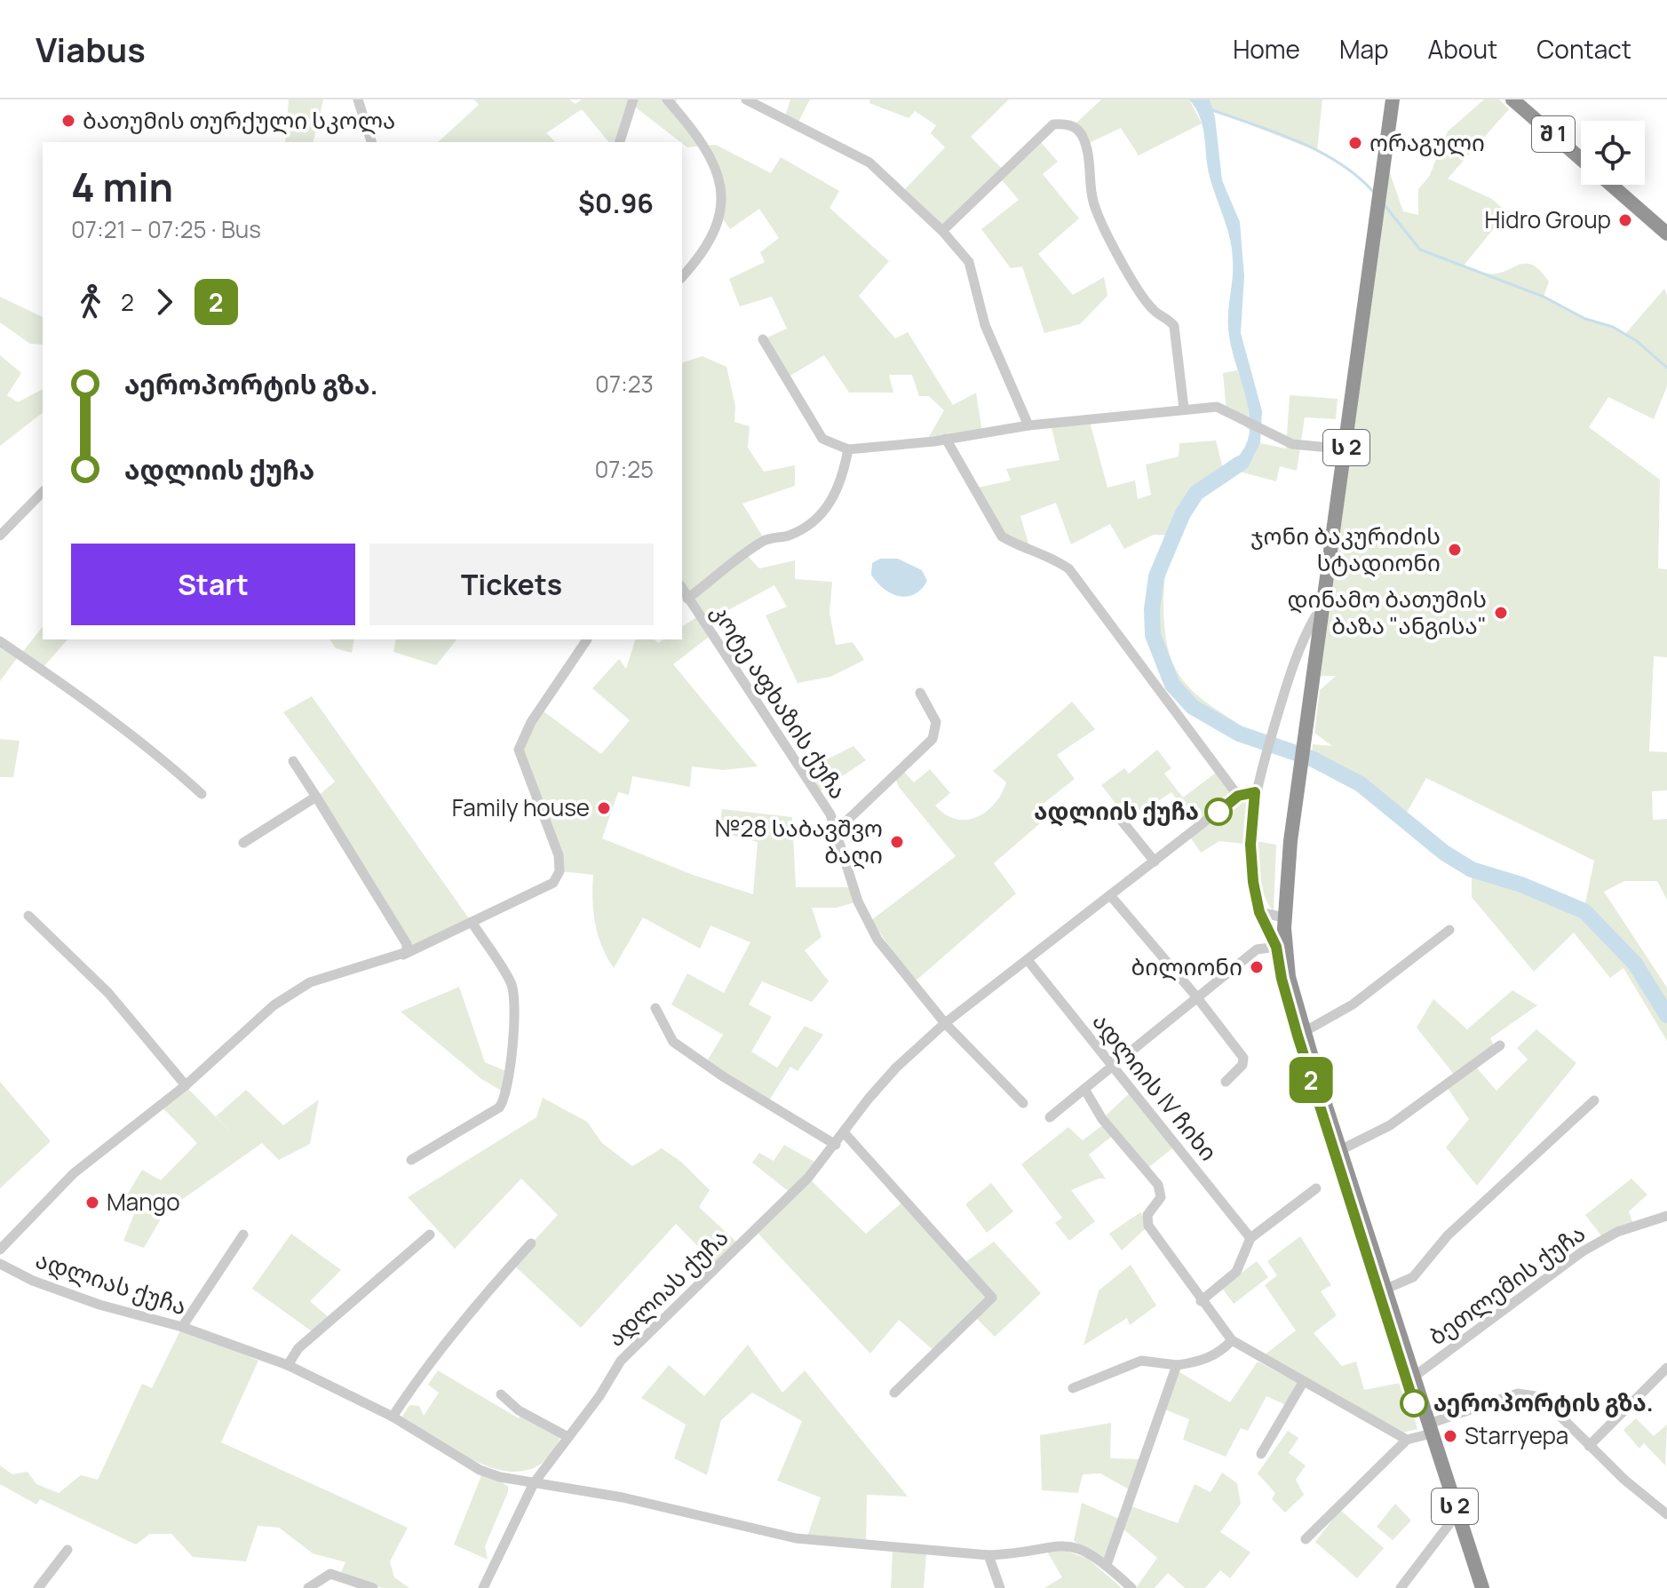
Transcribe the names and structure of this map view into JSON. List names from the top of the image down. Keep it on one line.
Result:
{"streets":{"highway":["შ 1","ს 2"],"street":["კოტე აფხაზის ქუჩა","ადლიის IV ჩიხი","ადლიას ქუჩა","ბეთლემის ქუჩა"]},"crossings":[["ს 2","ბეთლემის ქუჩა"],["კოტე აფხაზის ქუჩა","ადლიას ქუჩა"],["ადლიის IV ჩიხი","ადლიას ქუჩა"]],"places":["ბათუმის თურქული სკოლა","ორაგული","Hidro Group","ჯონი ბაკურიძის სტადიონი","დინამო ბათუმის ბაზა \"ანგისა\"","Family house","ადლიის ქუჩა","№28 საბავშვო ბაღი","ბილიონი","Mango","აეროპორტის გზა.","Starryepa"],"lines":["bus line 2"],"page":{"header":"Viabus","nav":["Home","Map","About","Contact"],"on_map":"2","heading":["4 min","07:21 – 07:25 · Bus","$0.96"],"legs":["2","2"],"list":[{"name":"აეროპორტის გზა.","value":"07:23"},{"name":"ადლიის ქუჩა","value":"07:25"}],"buttons":["Start","Tickets"]}}
